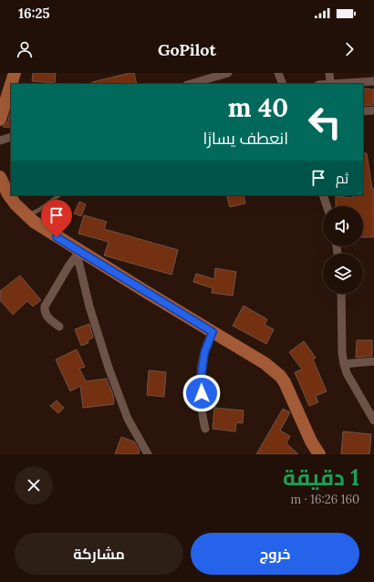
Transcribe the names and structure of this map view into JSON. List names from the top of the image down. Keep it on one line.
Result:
{"page":{"status":"16:25","header":"GoPilot","turn":["40 m","انعطف يسارًا"],"then":"ثم","heading":["1 دقيقة","160 m · 16:26"],"buttons":["خروج","مشاركة"]}}
